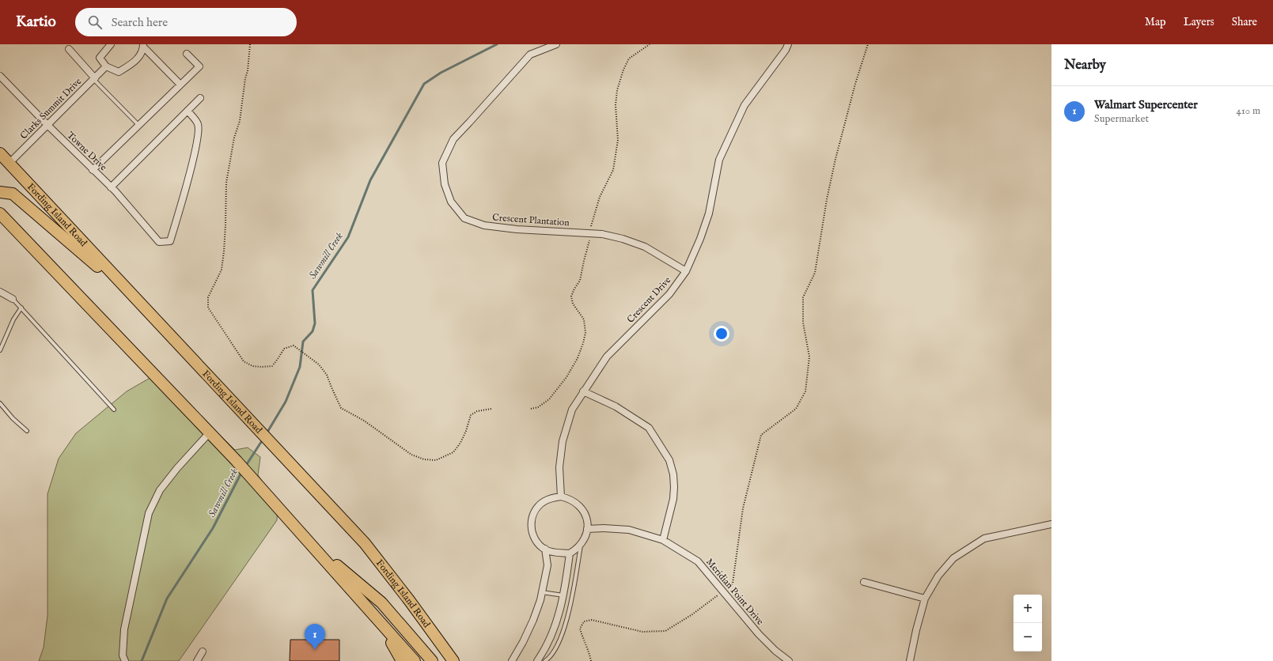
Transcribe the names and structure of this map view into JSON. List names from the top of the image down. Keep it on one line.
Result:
{"streets":{"highway":["Fording Island Road"],"street":["Clarks Summit Drive","Towne Drive","Crescent Plantation","Crescent Drive","Meridian Point Drive"]},"crossings":[["Clarks Summit Drive","Towne Drive"],["Clarks Summit Drive","Fording Island Road"],["Crescent Plantation","Crescent Drive"],["Crescent Drive","Meridian Point Drive"]],"water":["Sawmill Creek"],"page":{"header":"Kartio","search":"Search here","nav":["Map","Layers","Share"],"heading":"Nearby","list":[{"mark":"1","name":"Walmart Supercenter","note":"Supermarket","value":"410 m"}],"map_buttons":["+","−"],"pins":"1"}}
